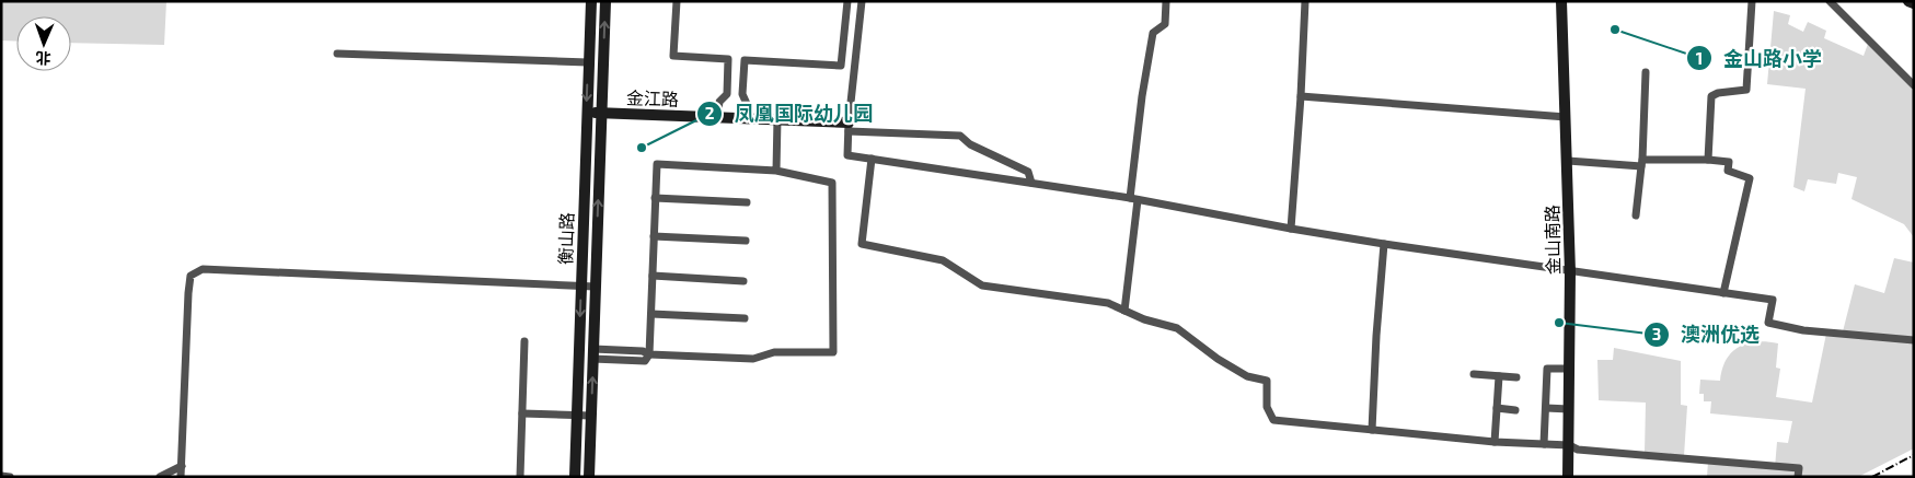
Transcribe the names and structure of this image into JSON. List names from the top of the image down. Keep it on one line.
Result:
{"streets":{"street":["金江路","衡山路","金山南路"]},"crossings":[["金江路","衡山路"]],"places":["金山路小学","凤凰国际幼儿园","澳洲优选"],"north":"bottom"}
